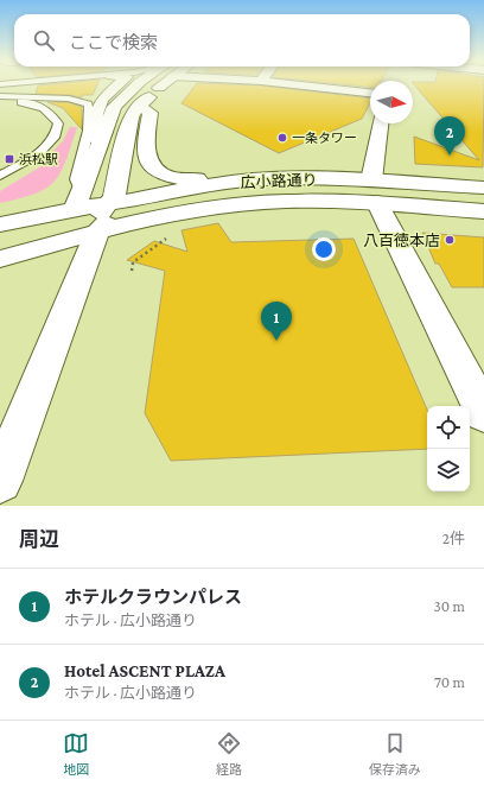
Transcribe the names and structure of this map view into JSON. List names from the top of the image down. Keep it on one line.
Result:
{"streets":{"street":["広小路通り"]},"places":{"other":["一条タワー","八百徳本店"],"transit":["浜松駅"]},"north":"right","page":{"search":"ここで検索","pins":["2","1"],"heading":["周辺","2件"],"list":[{"mark":"1","name":"ホテルクラウンパレス","note":"ホテル · 広小路通り","value":"30 m"},{"mark":"2","name":"Hotel ASCENT PLAZA","note":"ホテル · 広小路通り","value":"70 m"}],"nav":["地図","経路","保存済み"]}}
